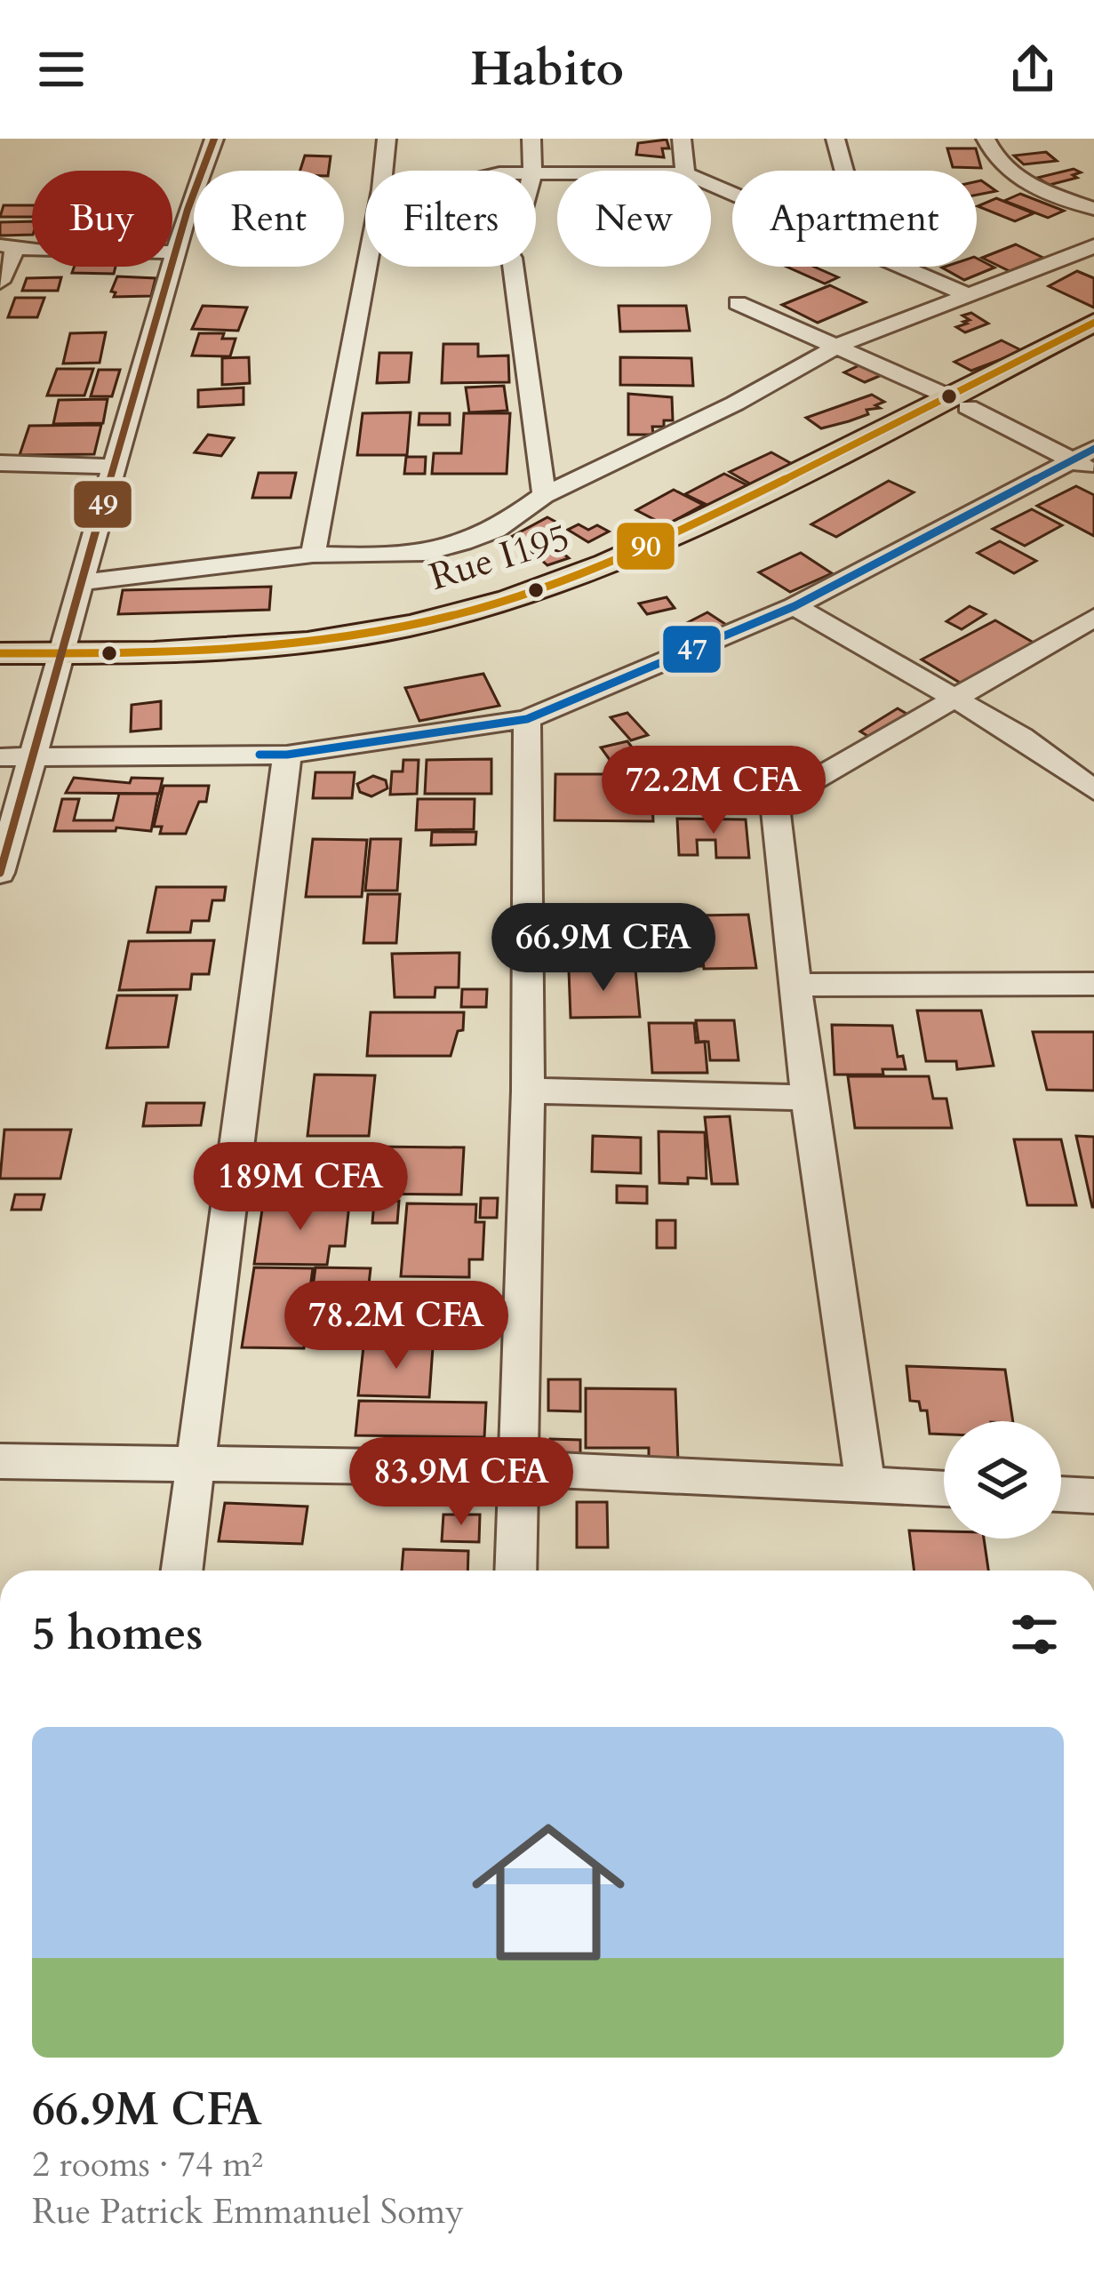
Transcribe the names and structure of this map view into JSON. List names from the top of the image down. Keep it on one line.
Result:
{"streets":{"main road":["Rue I195"]},"lines":["transit line 49","transit line 90","transit line 47"],"page":{"header":"Habito","chip":["Buy","Rent","Filters","New","Apartment"],"price":["72.2M CFA","66.9M CFA","189M CFA","78.2M CFA","83.9M CFA"],"heading":"5 homes","list":[{"name":"66.9M CFA","note":"2 rooms · 74 m² · Rue Patrick Emmanuel Somy"}]}}
